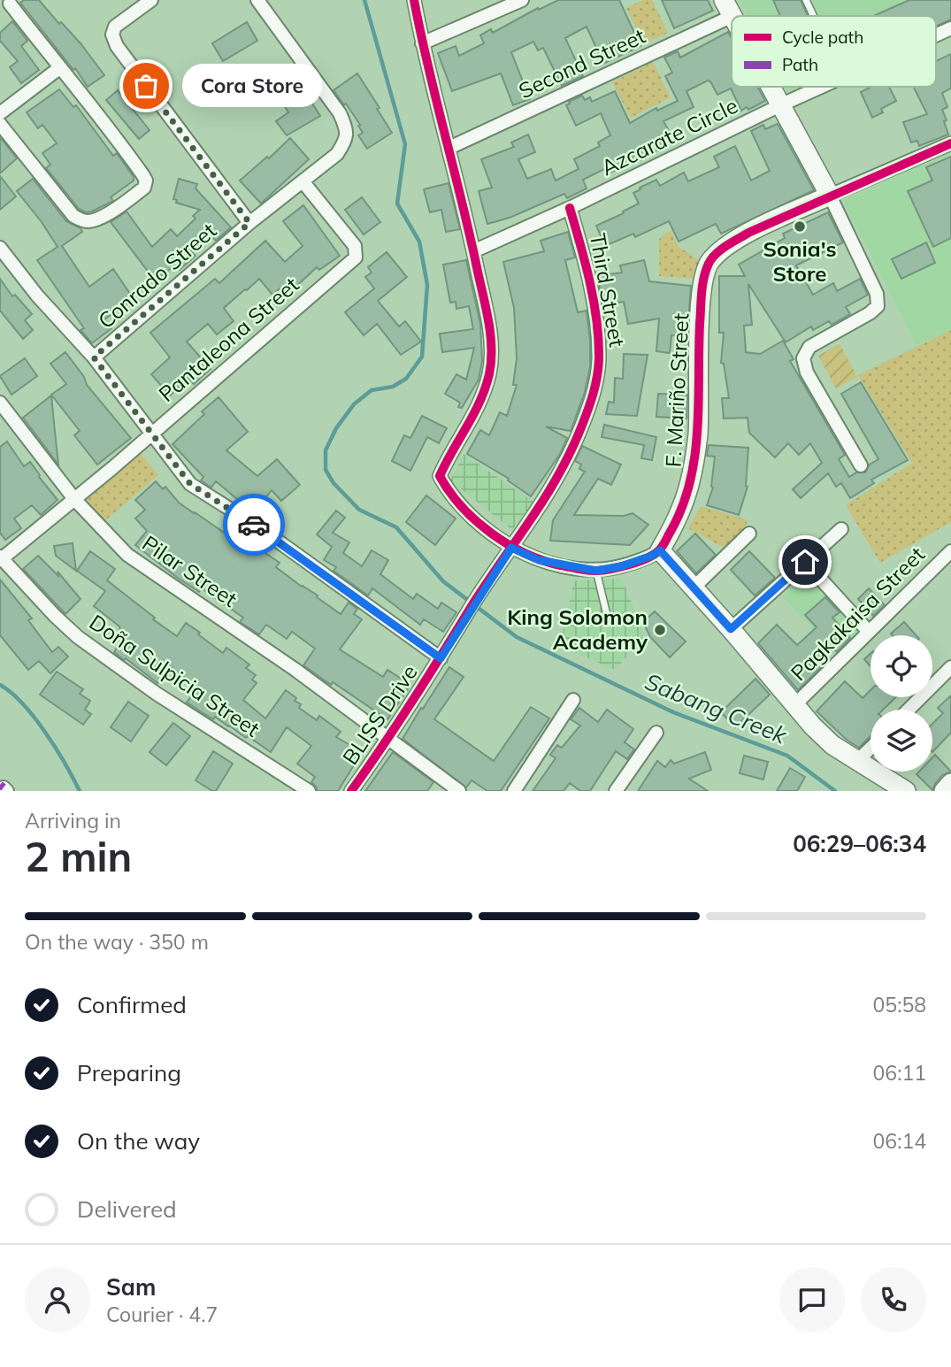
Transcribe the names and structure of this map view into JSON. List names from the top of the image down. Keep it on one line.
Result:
{"streets":{"street":["Second Street","Azcarate Circle","Conrado Street","Third Street","Pantaleona Street","F. Mariño Street","Pilar Street","Pagkakaisa Street","Doña Sulpicia Street","BLISS Drive"]},"crossings":[["Azcarate Circle","Third Street"],["Conrado Street","Pantaleona Street"],["Third Street","BLISS Drive"],["Pantaleona Street","Pilar Street"],["Pantaleona Street","Doña Sulpicia Street"],["Pilar Street","BLISS Drive"]],"water":["Sabang Creek"],"places":["Cora Store","Sonia's Store","King Solomon Academy"],"legend":["Cycle path","Path"],"page":{"bubble":"Cora Store","heading":["2 min","Arriving in","06:29–06:34"],"panel":["Sam","Courier · 4.7"],"bar":"On the way · 350 m","list":[["Confirmed","05:58"],["Preparing","06:11"],["On the way","06:14"],"Delivered"]}}
